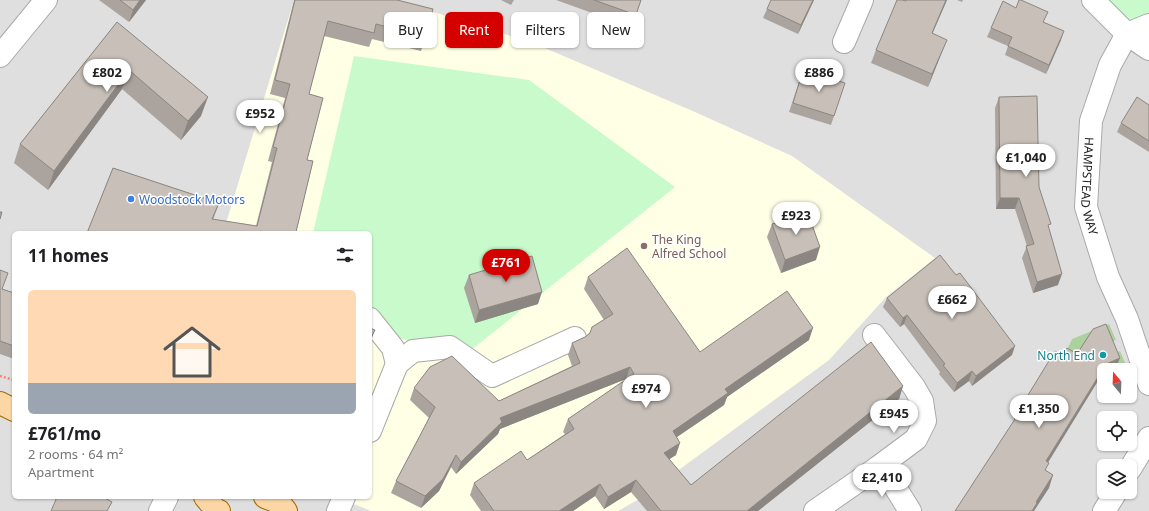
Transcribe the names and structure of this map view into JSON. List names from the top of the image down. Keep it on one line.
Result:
{"streets":{"street":["HAMPSTEAD WAY"]},"places":["Woodstock Motors","The King Alfred School","North End"],"north":"top","page":{"chip":["Buy","Rent","Filters","New"],"price":["£802","£886","£952","£1,040","£923","£761","£662","£974","£1,350","£945","£2,410"],"heading":"11 homes","list":[{"name":"£761/mo","note":"2 rooms · 64 m² · Apartment"}]}}
